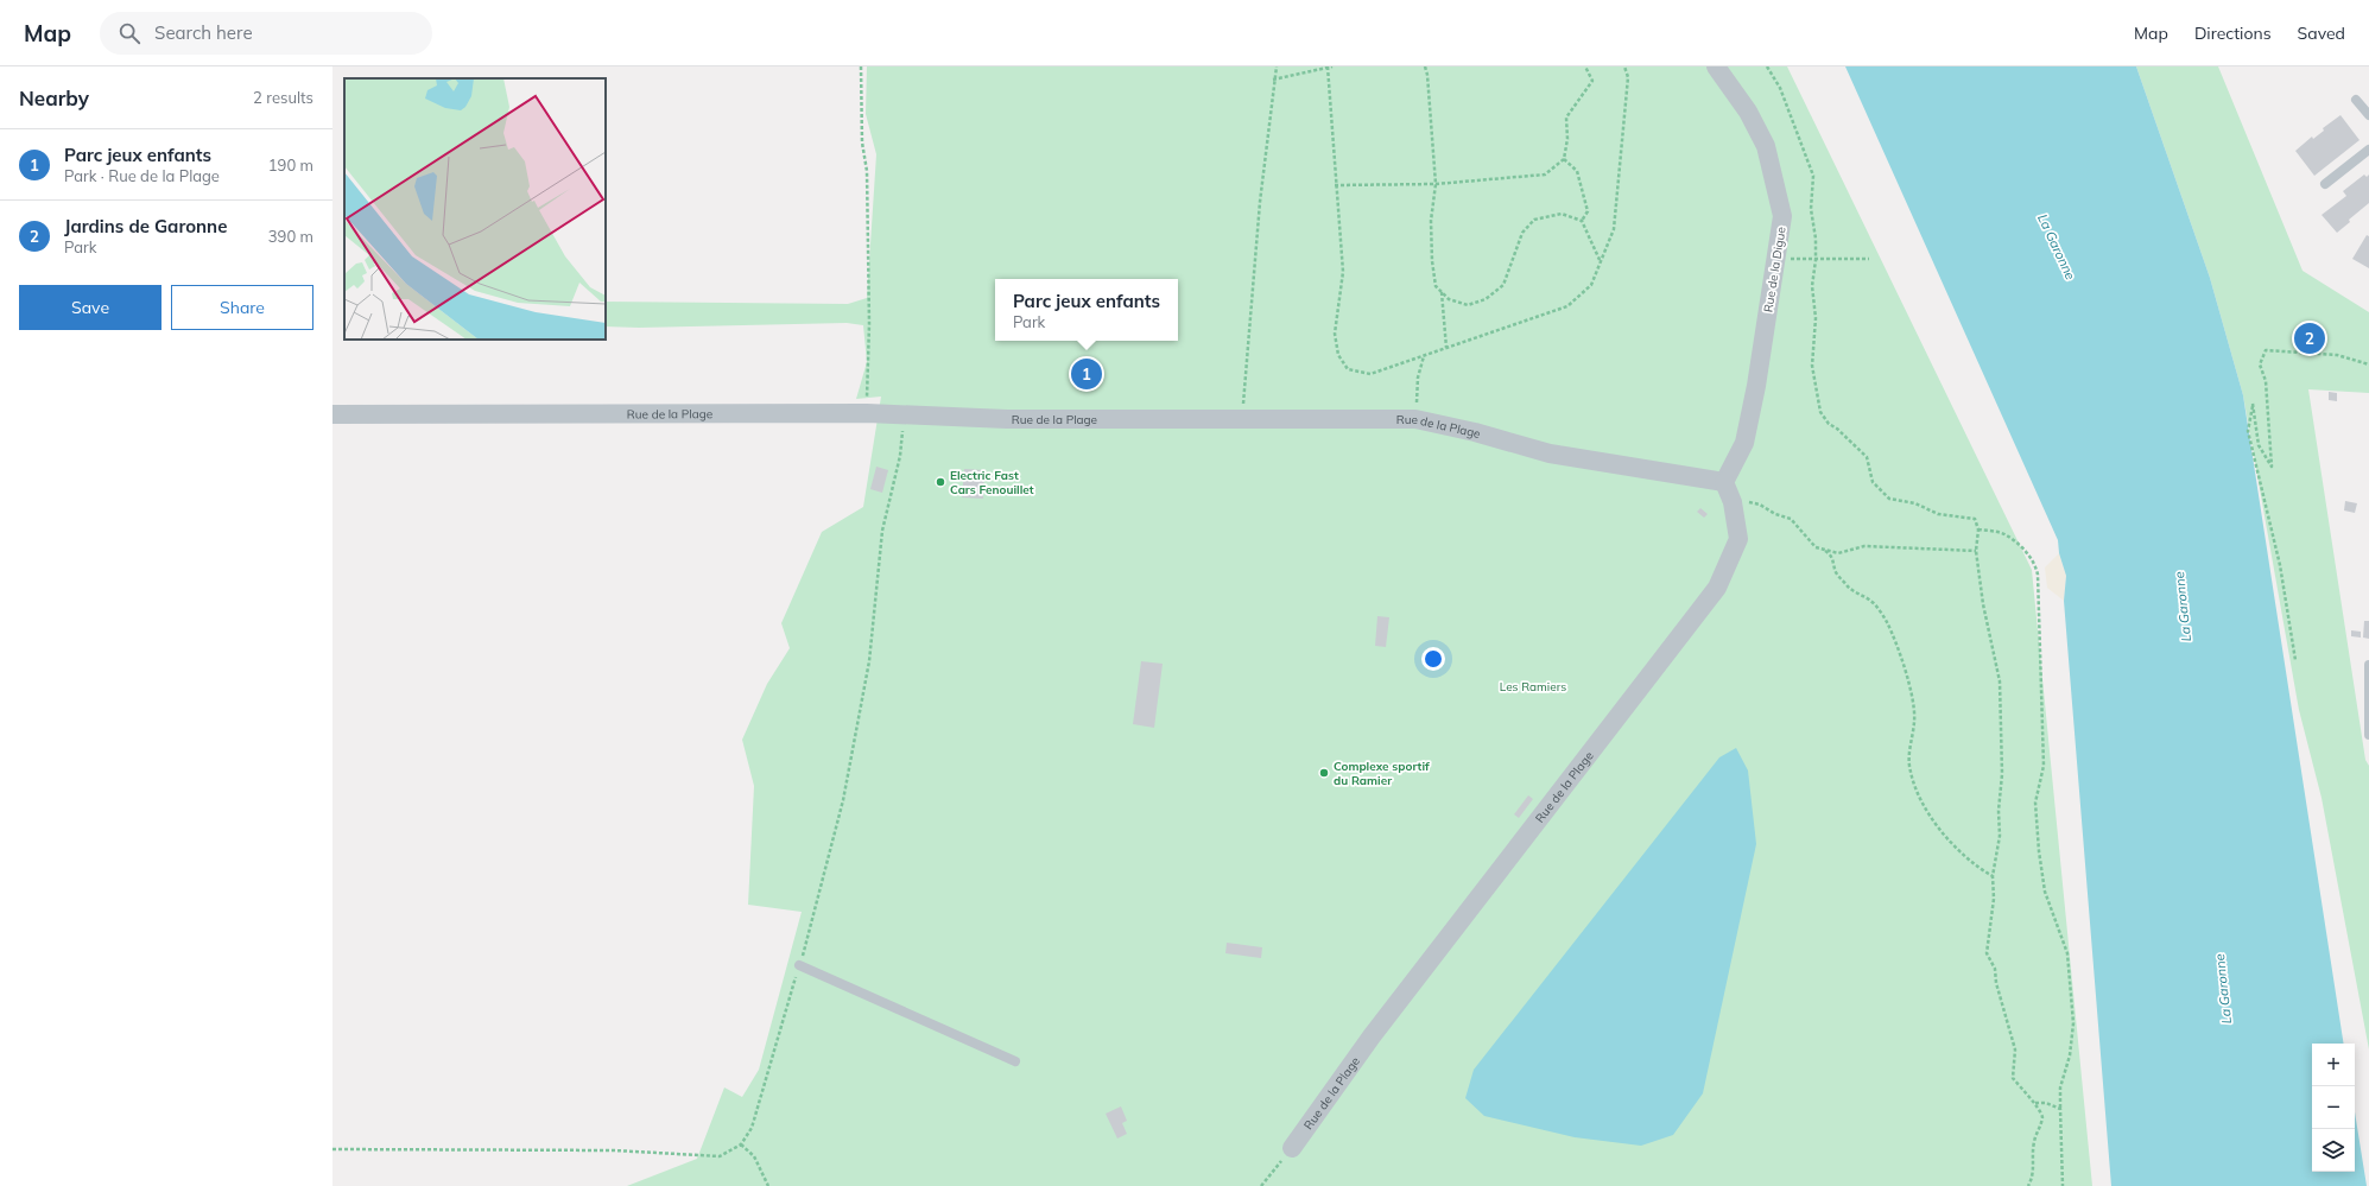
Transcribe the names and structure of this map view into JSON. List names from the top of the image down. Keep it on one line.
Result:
{"streets":{"street":["Rue de la Digue","Rue de la Plage"]},"crossings":[["Rue de la Digue","Rue de la Plage"]],"water":["La Garonne"],"parks":["Les Ramiers"],"places":["Electric Fast Cars Fenouillet","Complexe sportif du Ramier"],"page":{"header":"Map","search":"Search here","nav":["Map","Directions","Saved"],"heading":["Nearby","2 results"],"list":[{"mark":"1","name":"Parc jeux enfants","note":"Park · Rue de la Plage","value":"190 m"},{"mark":"2","name":"Jardins de Garonne","note":"Park","value":"390 m"}],"buttons":["Save","Share"],"popup":["Parc jeux enfants","Park"],"pins":["2","1"],"map_buttons":["+","−"]}}
